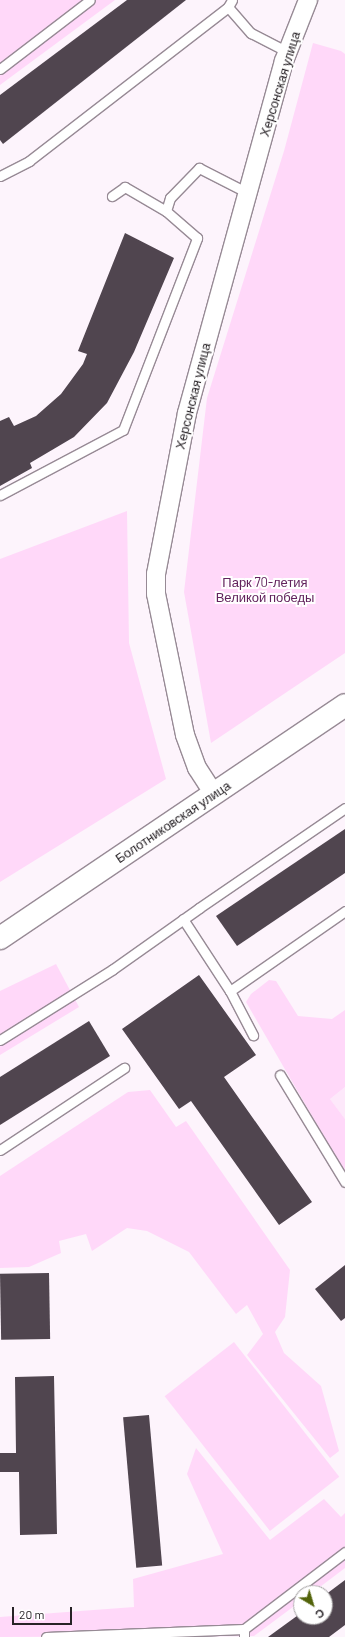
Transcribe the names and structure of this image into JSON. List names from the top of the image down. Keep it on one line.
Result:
{"streets":{"street":["Херсонская улица","Болотниковская улица"]},"crossings":[["Херсонская улица","Болотниковская улица"]],"parks":["Парк 70-летия Великой победы"],"scale_bar":"20 m","north":"bottom right"}
